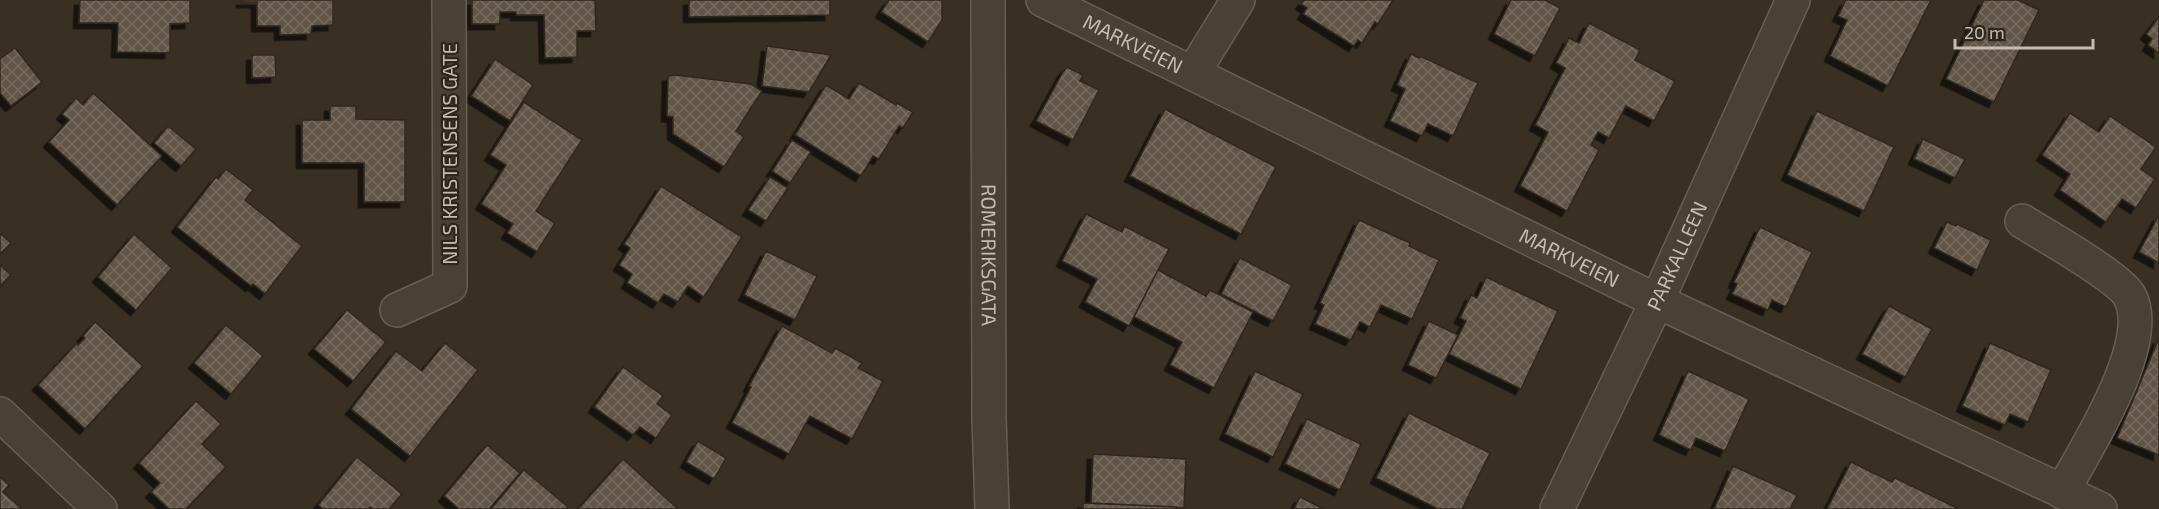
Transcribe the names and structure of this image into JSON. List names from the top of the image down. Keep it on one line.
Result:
{"streets":{"street":["MARKVEIEN","NILS KRISTENSENS GATE","ROMERIKSGATA","PARKALLEEN"]},"crossings":[["MARKVEIEN","PARKALLEEN"]],"scale_bar":"20 m"}
